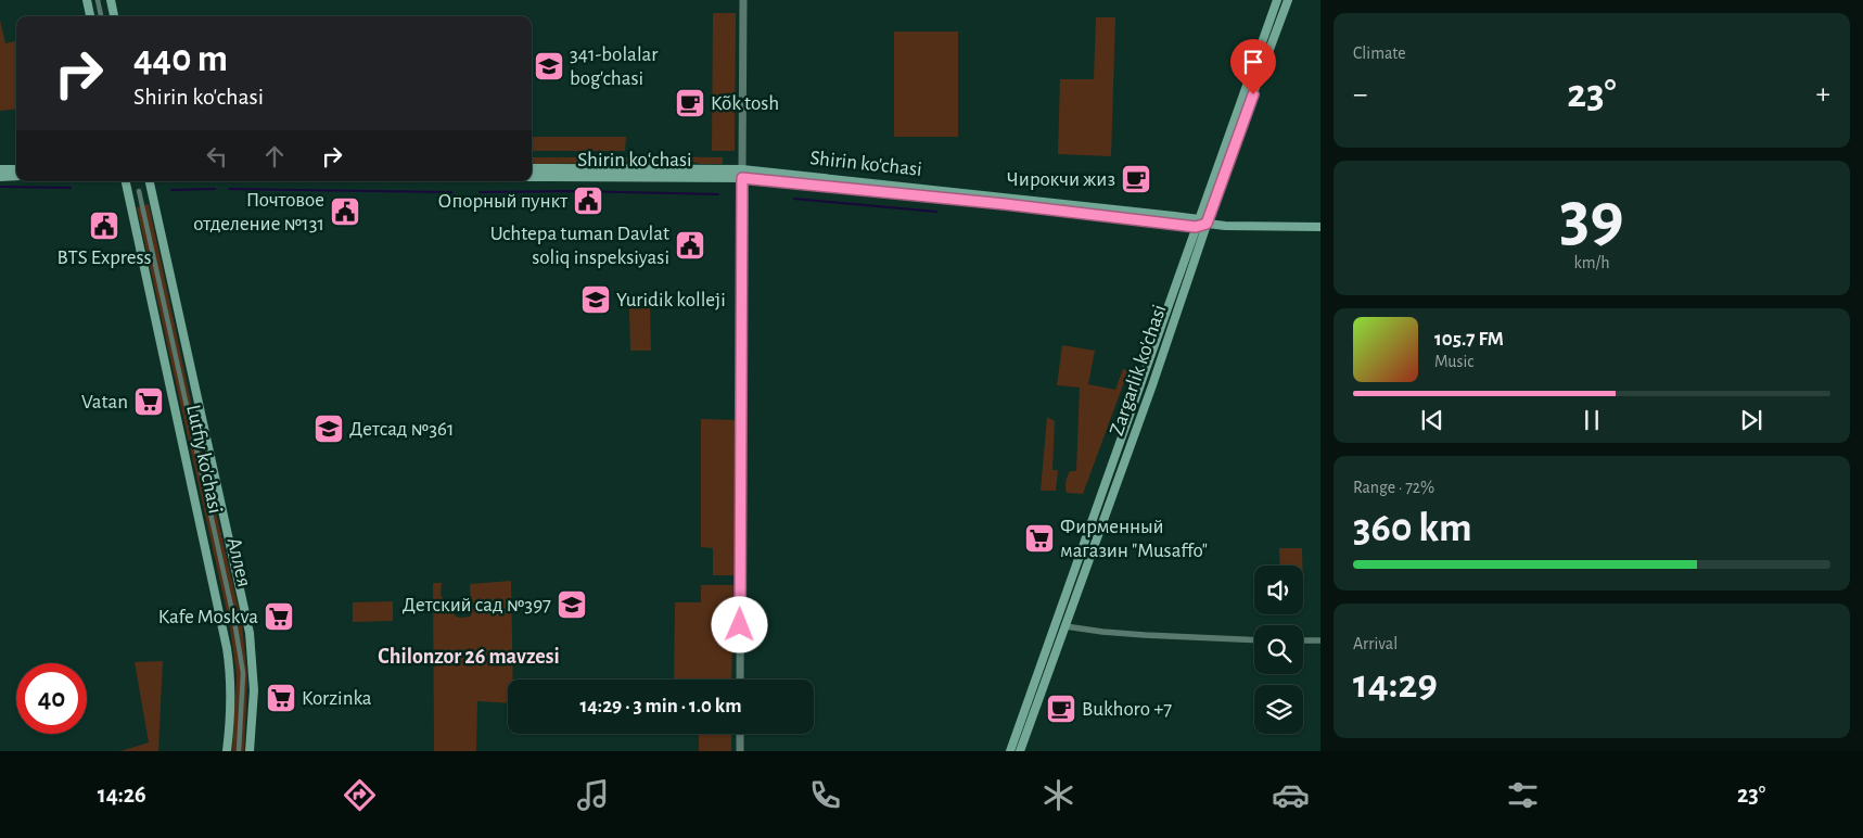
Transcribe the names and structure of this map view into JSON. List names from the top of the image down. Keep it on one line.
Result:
{"streets":{"main road":["Shirin koʻchasi","Shirin ko'chasi","Zargarlik ko'chasi","Lutfiy ko'chasi"],"street":["Аллея"]},"crossings":[["Shirin koʻchasi","Shirin ko'chasi"],["Shirin ko'chasi","Zargarlik ko'chasi"]],"districts":["Chilonzor 26 mavzesi"],"places":{"school or university":["341-bolalar bog'chasi","Yuridik kolleji","Детсад №361","Детский сад №397"],"cafe":["Kõk tosh","Чирокчи жиз","Bukhoro +7"],"public building":["Опорный пункт","Почтовое отделение №131","BTS Express","Uchtepa tuman Davlat soliq inspeksiyasi"],"supermarket":["Vatan","Фирменный магазин \"Musaffo\"","Kafe Moskva","Korzinka"]},"page":{"tile":["Climate",["39","km/h"],["Range · 72%","360 km"],["Arrival","14:29"]],"turn":["440 m","Shirin ko'chasi"],"heat":["−","23°","+"],"song":["105.7 FM","Music"],"limit":"40","trip":"14:29 · 3 min · 1.0 km","tabs":["14:26","23°"]}}
